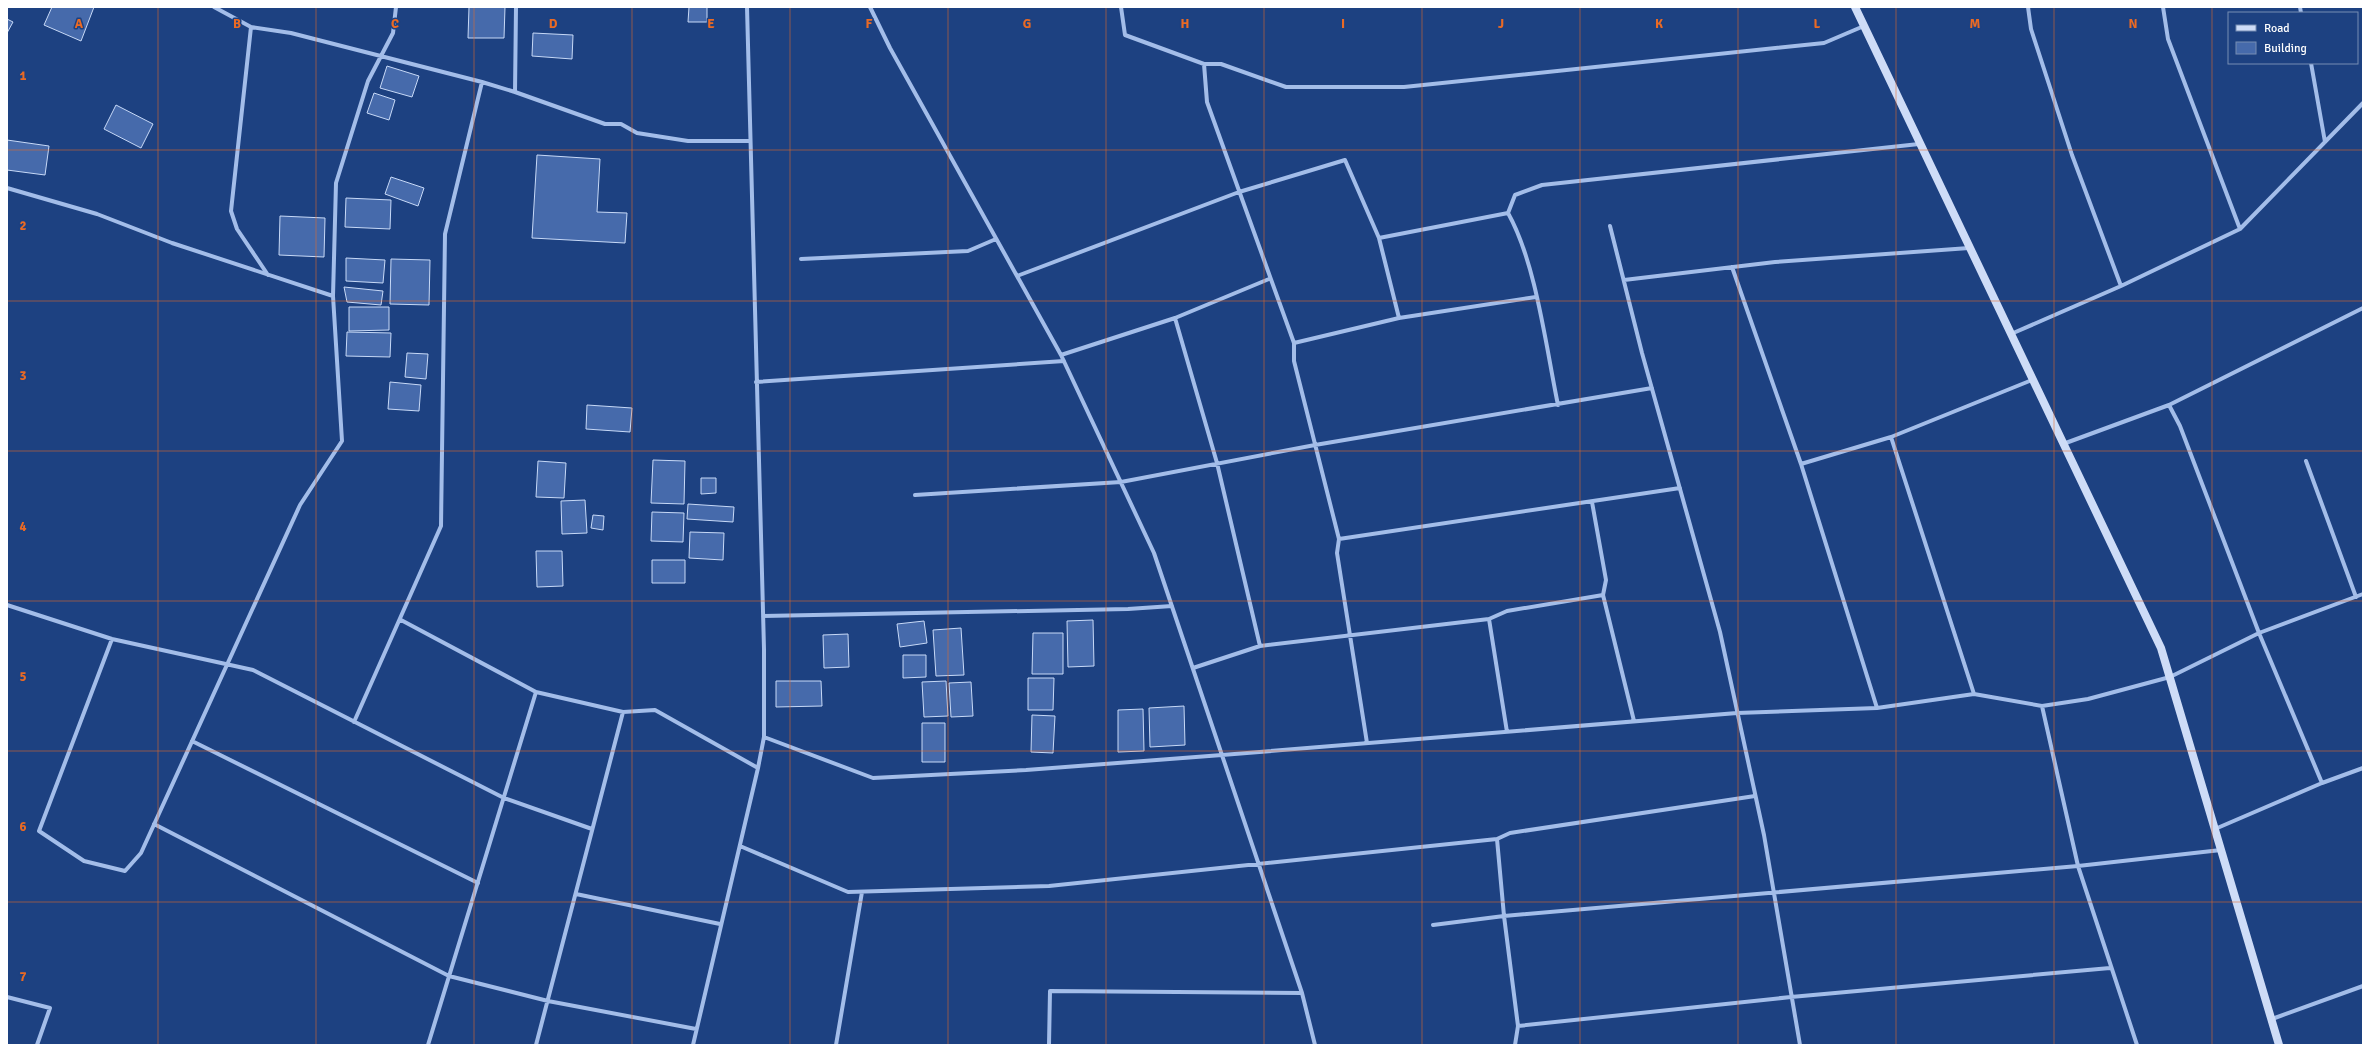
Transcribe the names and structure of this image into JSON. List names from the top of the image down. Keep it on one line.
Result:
{"legend":["Road","Building"],"grid":{"columns":["A","B","C","D","E","F","G","H","I","J","K","L","M","N"],"rows":["1","2","3","4","5","6","7"]}}
